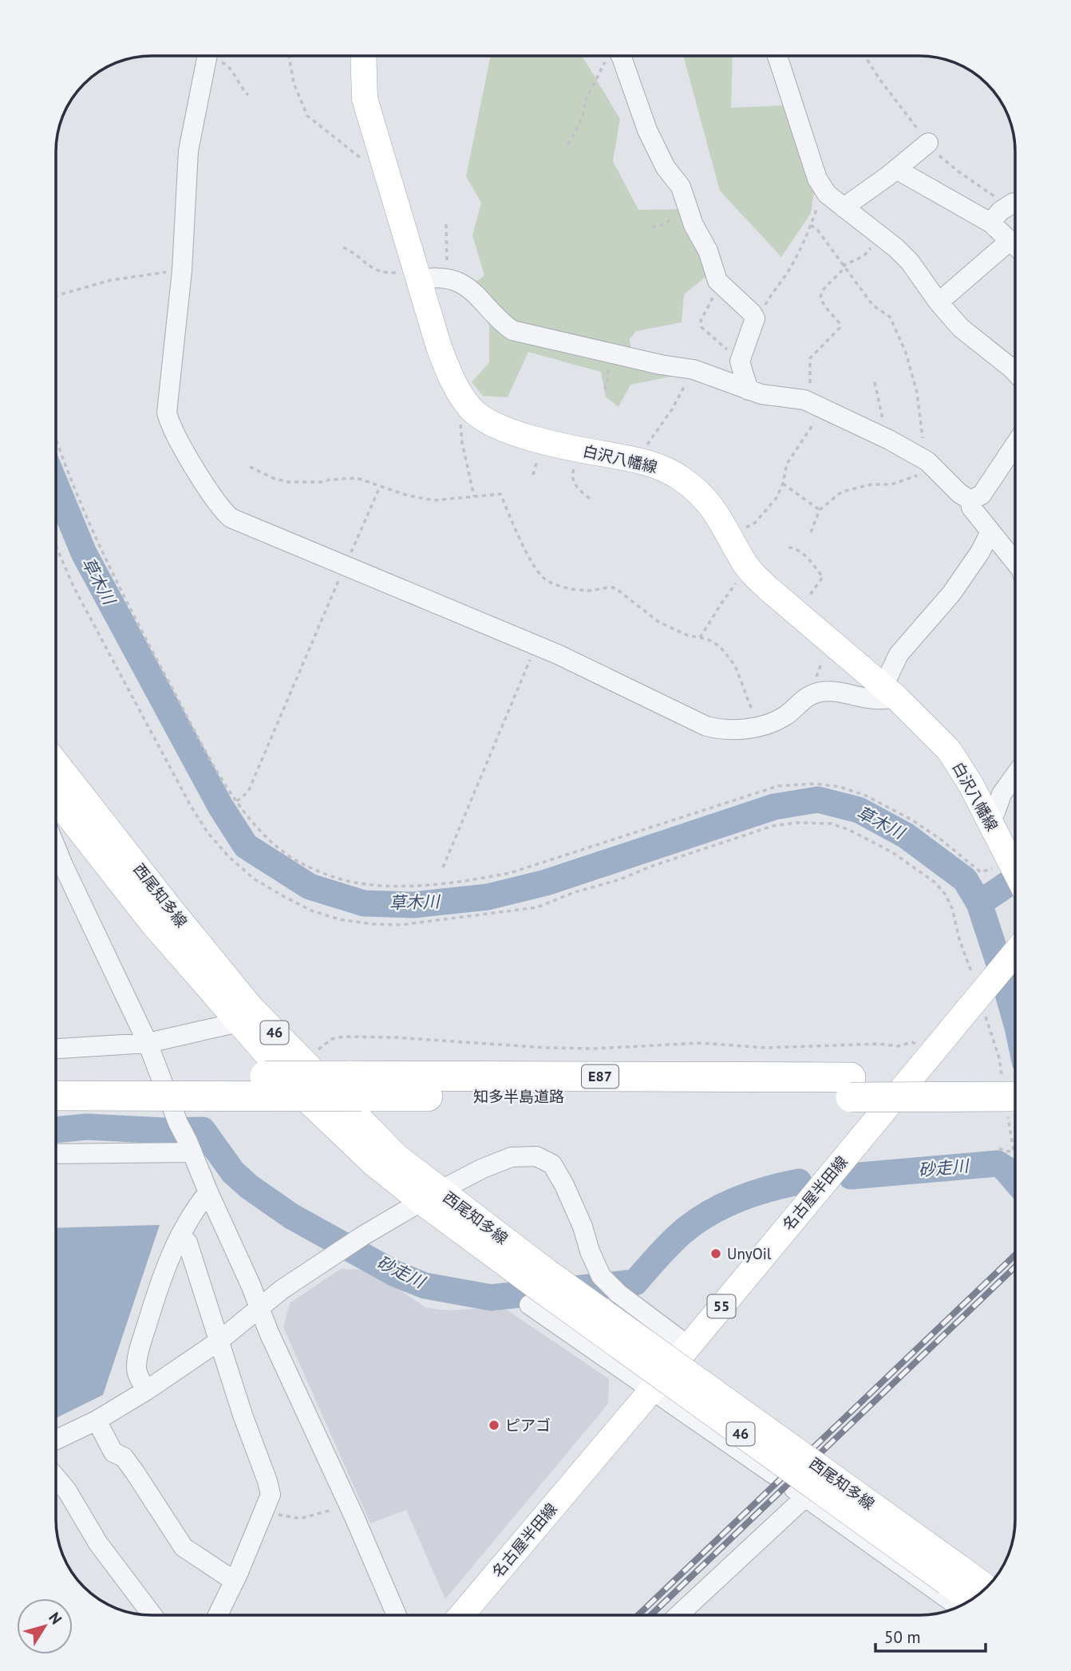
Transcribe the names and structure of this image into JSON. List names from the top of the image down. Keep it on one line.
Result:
{"streets":{"highway":["E87","知多半島道路"],"main road":["白沢八幡線","西尾知多線","46","名古屋半田線","55"]},"water":["草木川","砂走川"],"places":["UnyOil","ピアゴ"],"scale_bar":"50 m","north":"top right"}
